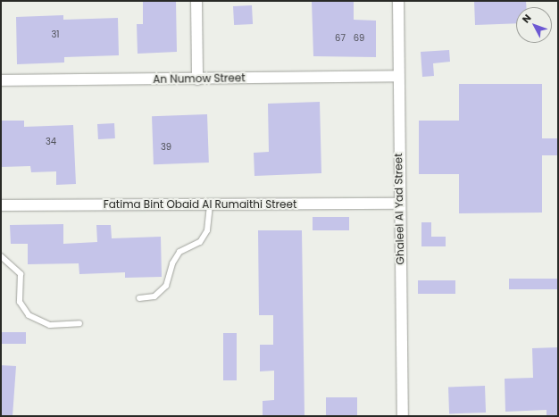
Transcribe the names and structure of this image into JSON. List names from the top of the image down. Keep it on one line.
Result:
{"streets":{"street":["An Numow Street","Fatima Bint Obaid Al Rumaithi Street","Ghaleel Al Yad Street"]},"crossings":[["An Numow Street","Ghaleel Al Yad Street"],["Fatima Bint Obaid Al Rumaithi Street","Ghaleel Al Yad Street"]],"house_numbers":["31","67","69","34","39"],"north":"top left"}
